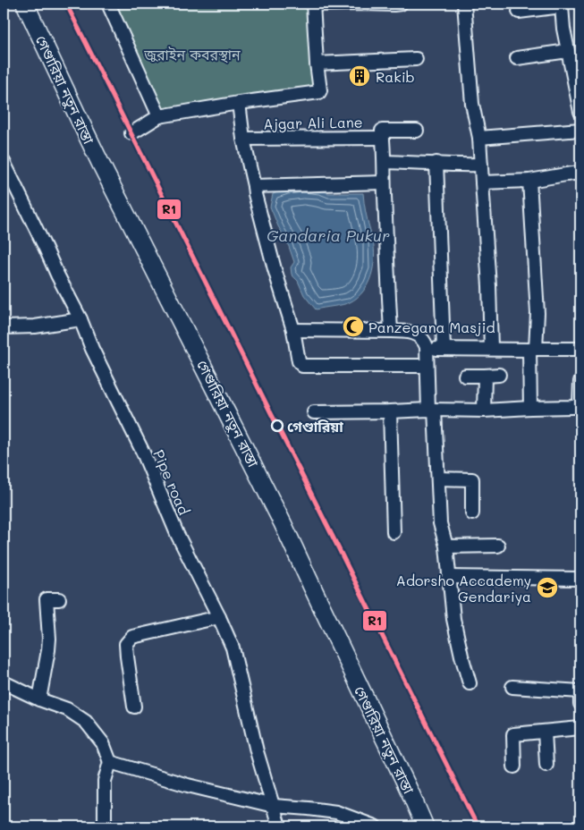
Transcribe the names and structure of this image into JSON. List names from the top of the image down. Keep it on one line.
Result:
{"streets":{"main road":["গেণ্ডারিয়া নতুন রাস্তা"],"street":["Ajgar Ali Lane","Pipe road"]},"water":["Gandaria Pukur"],"parks":["জুরাইন কবরস্থান"],"places":{"building":["Rakib"],"mosque":["Panzegana Masjid"],"other":["গেণ্ডারিয়া"],"school or university":["Adorsho Accademy Gendariya"]},"lines":["transit line R1"]}
